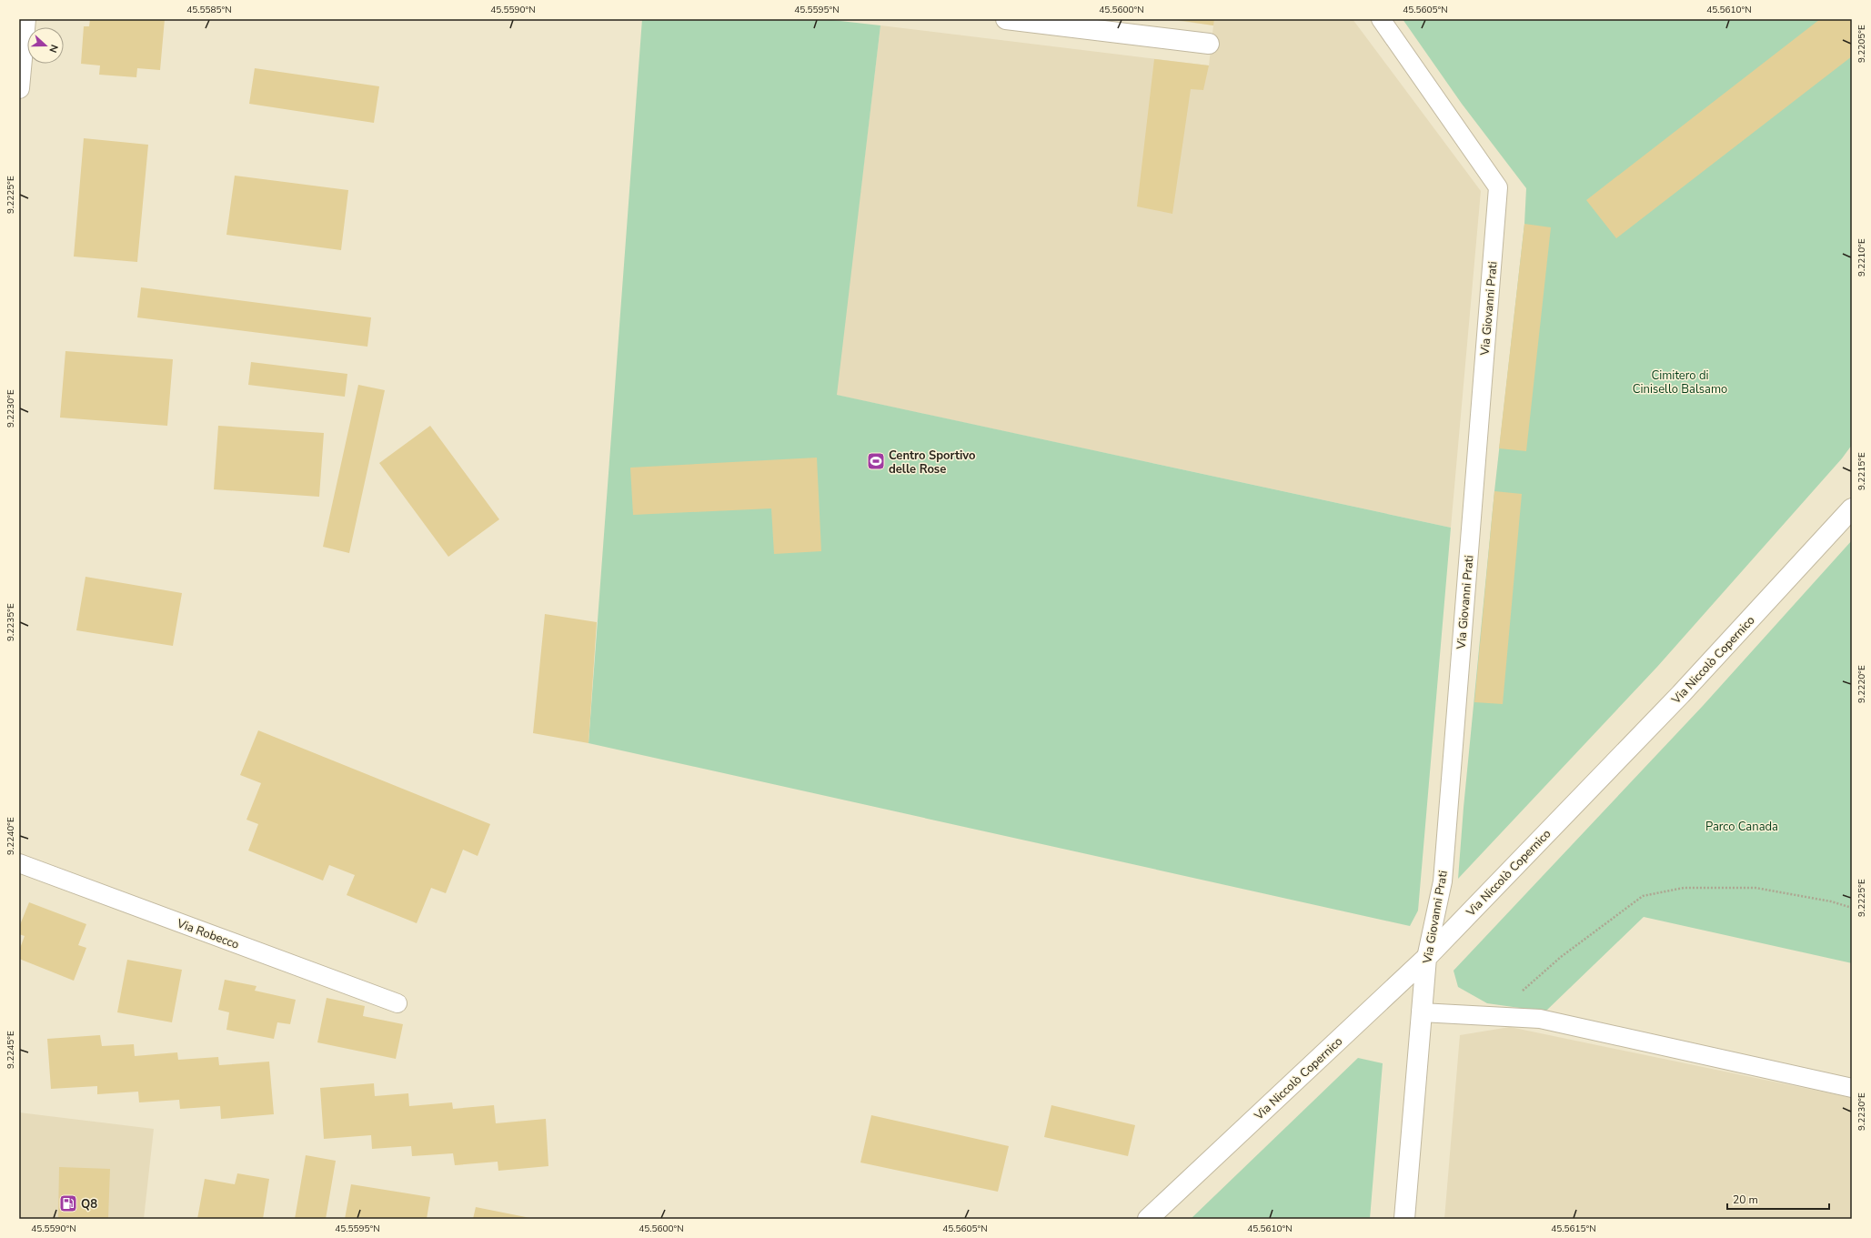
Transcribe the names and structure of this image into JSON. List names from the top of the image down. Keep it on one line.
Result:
{"streets":{"street":["Via Giovanni Prati","Via Niccolò Copernico"],"lane":["Via Robecco"]},"crossings":[["Via Giovanni Prati","Via Niccolò Copernico"]],"parks":["Cimitero di Cinisello Balsamo","Parco Canada"],"places":{"sports":["Centro Sportivo delle Rose"],"fuel station":["Q8"]},"scale_bar":"20 m","north":"right","coordinates":["45.5585°N","45.5590°N","45.5595°N","45.5600°N","45.5605°N","45.5610°N","9.2205°E","9.2225°E","9.2210°E","9.2230°E","9.2215°E","9.2235°E","9.2220°E","9.2240°E","9.2245°E","45.5615°N"]}
